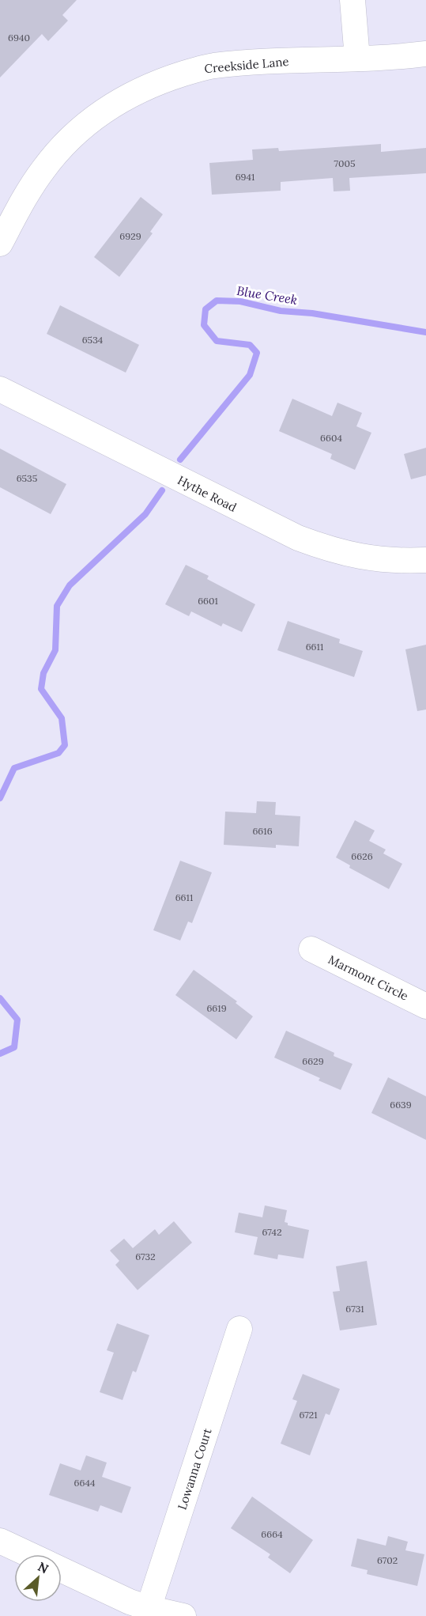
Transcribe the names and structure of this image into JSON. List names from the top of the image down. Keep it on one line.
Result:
{"streets":{"street":["Creekside Lane","Hythe Road","Marmont Circle","Lowanna Court"]},"water":["Blue Creek"],"house_numbers":["6940","7005","6941","6929","6534","6604","6535","6601","6611","6616","6626","6611","6619","6629","6639","6742","6732","6731","6721","6644","6664","6702"],"north":"top right"}
